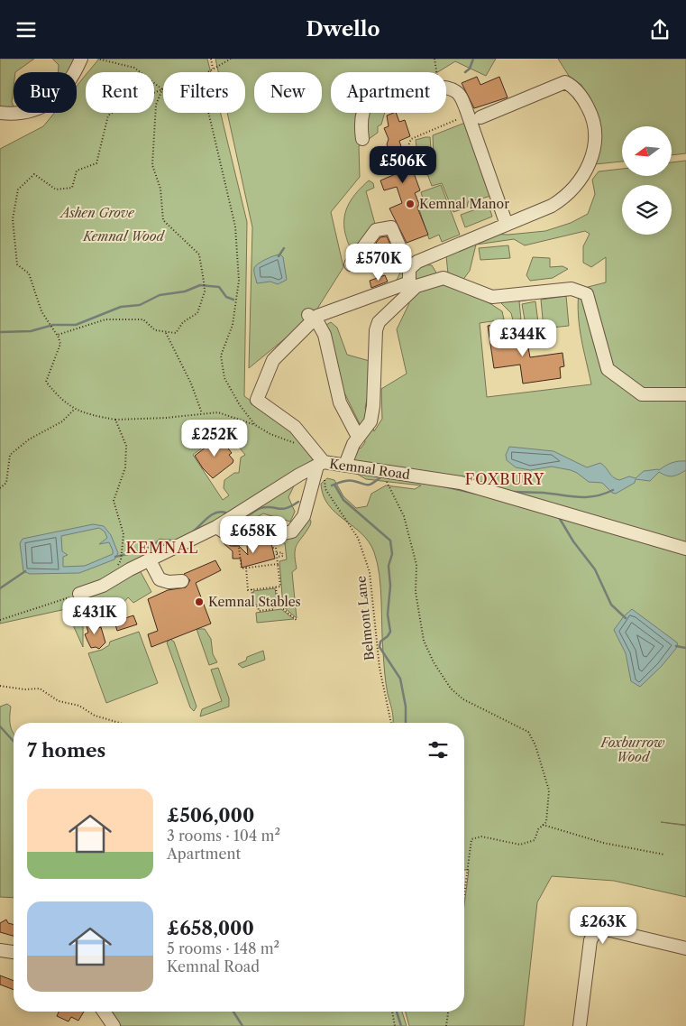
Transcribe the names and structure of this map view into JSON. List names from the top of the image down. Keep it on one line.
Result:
{"streets":{"street":["Kemnal Road"],"path":["Belmont Lane"]},"crossings":[["Kemnal Road","Belmont Lane"]],"districts":["FOXBURY","KEMNAL"],"parks":["Ashen Grove","Kemnal Wood","Foxburrow Wood"],"places":["Kemnal Manor","Kemnal Stables"],"north":"left","page":{"header":"Dwello","chip":["Buy","Rent","Filters","New","Apartment"],"price":["£506K","£570K","£344K","£252K","£658K","£431K","£263K"],"heading":"7 homes","list":[{"name":"£506,000","note":"3 rooms · 104 m² · Apartment"},{"name":"£658,000","note":"5 rooms · 148 m² · Kemnal Road"}]}}
